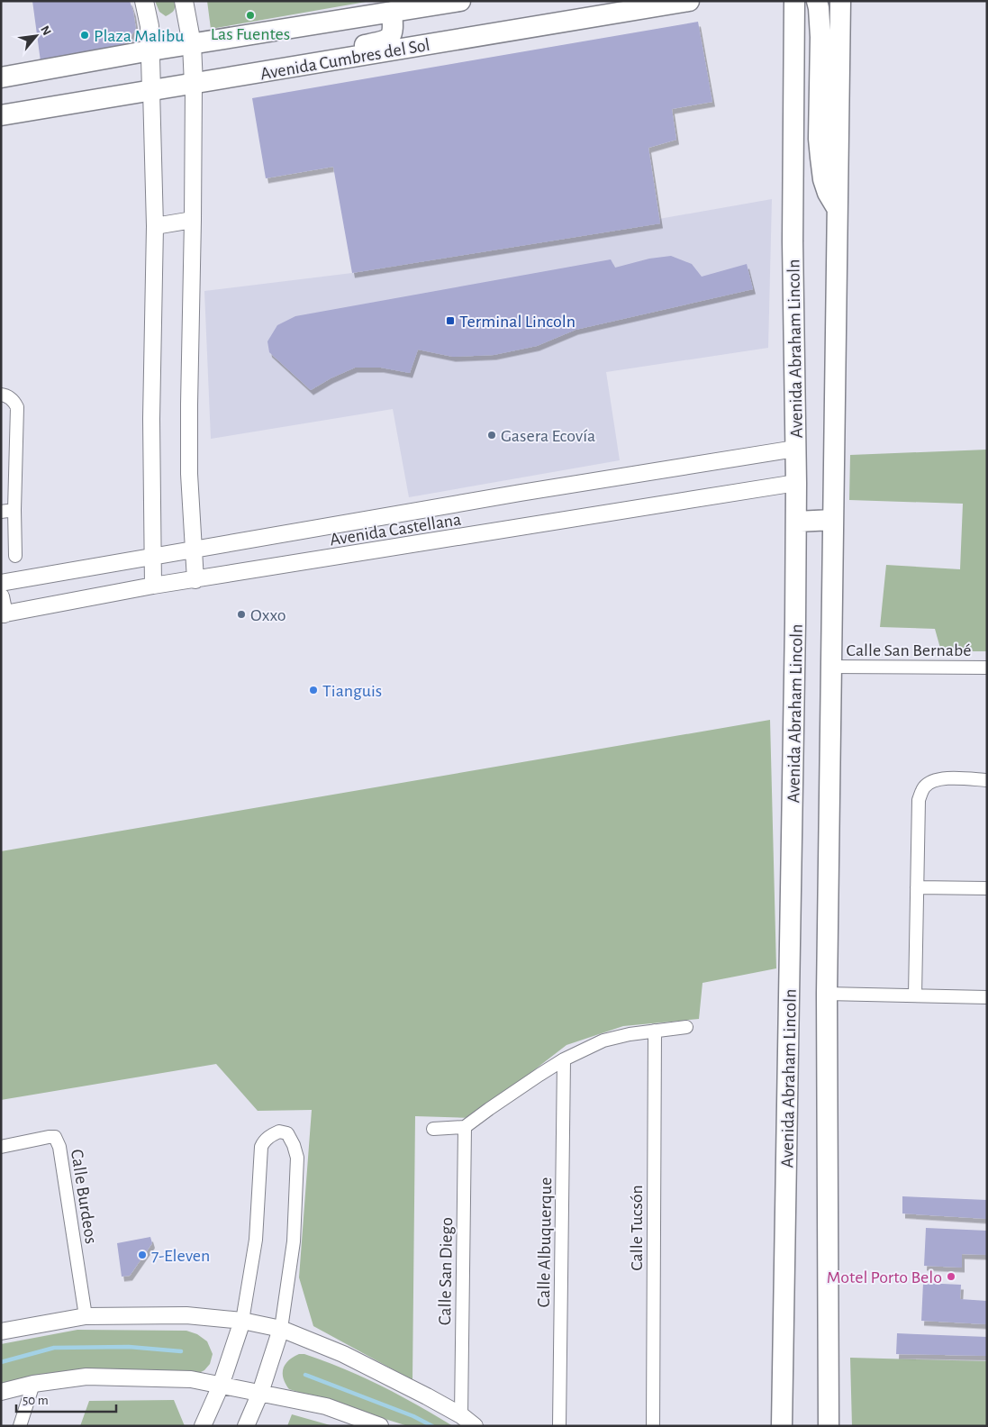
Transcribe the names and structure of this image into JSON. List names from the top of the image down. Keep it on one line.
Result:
{"streets":{"main road":["Avenida Cumbres del Sol","Avenida Abraham Lincoln"],"street":["Avenida Castellana","Calle San Bernabé","Calle Burdeos","Calle Tucsón","Calle Albuquerque","Calle San Diego"]},"crossings":[["Avenida Abraham Lincoln","Avenida Castellana"]],"places":{"other":["Las Fuentes","Plaza Malibu","Gasera Ecovía","Oxxo","Tianguis","7-Eleven","Motel Porto Belo"],"transit":["Terminal Lincoln"]},"scale_bar":"50 m","north":"top right"}
